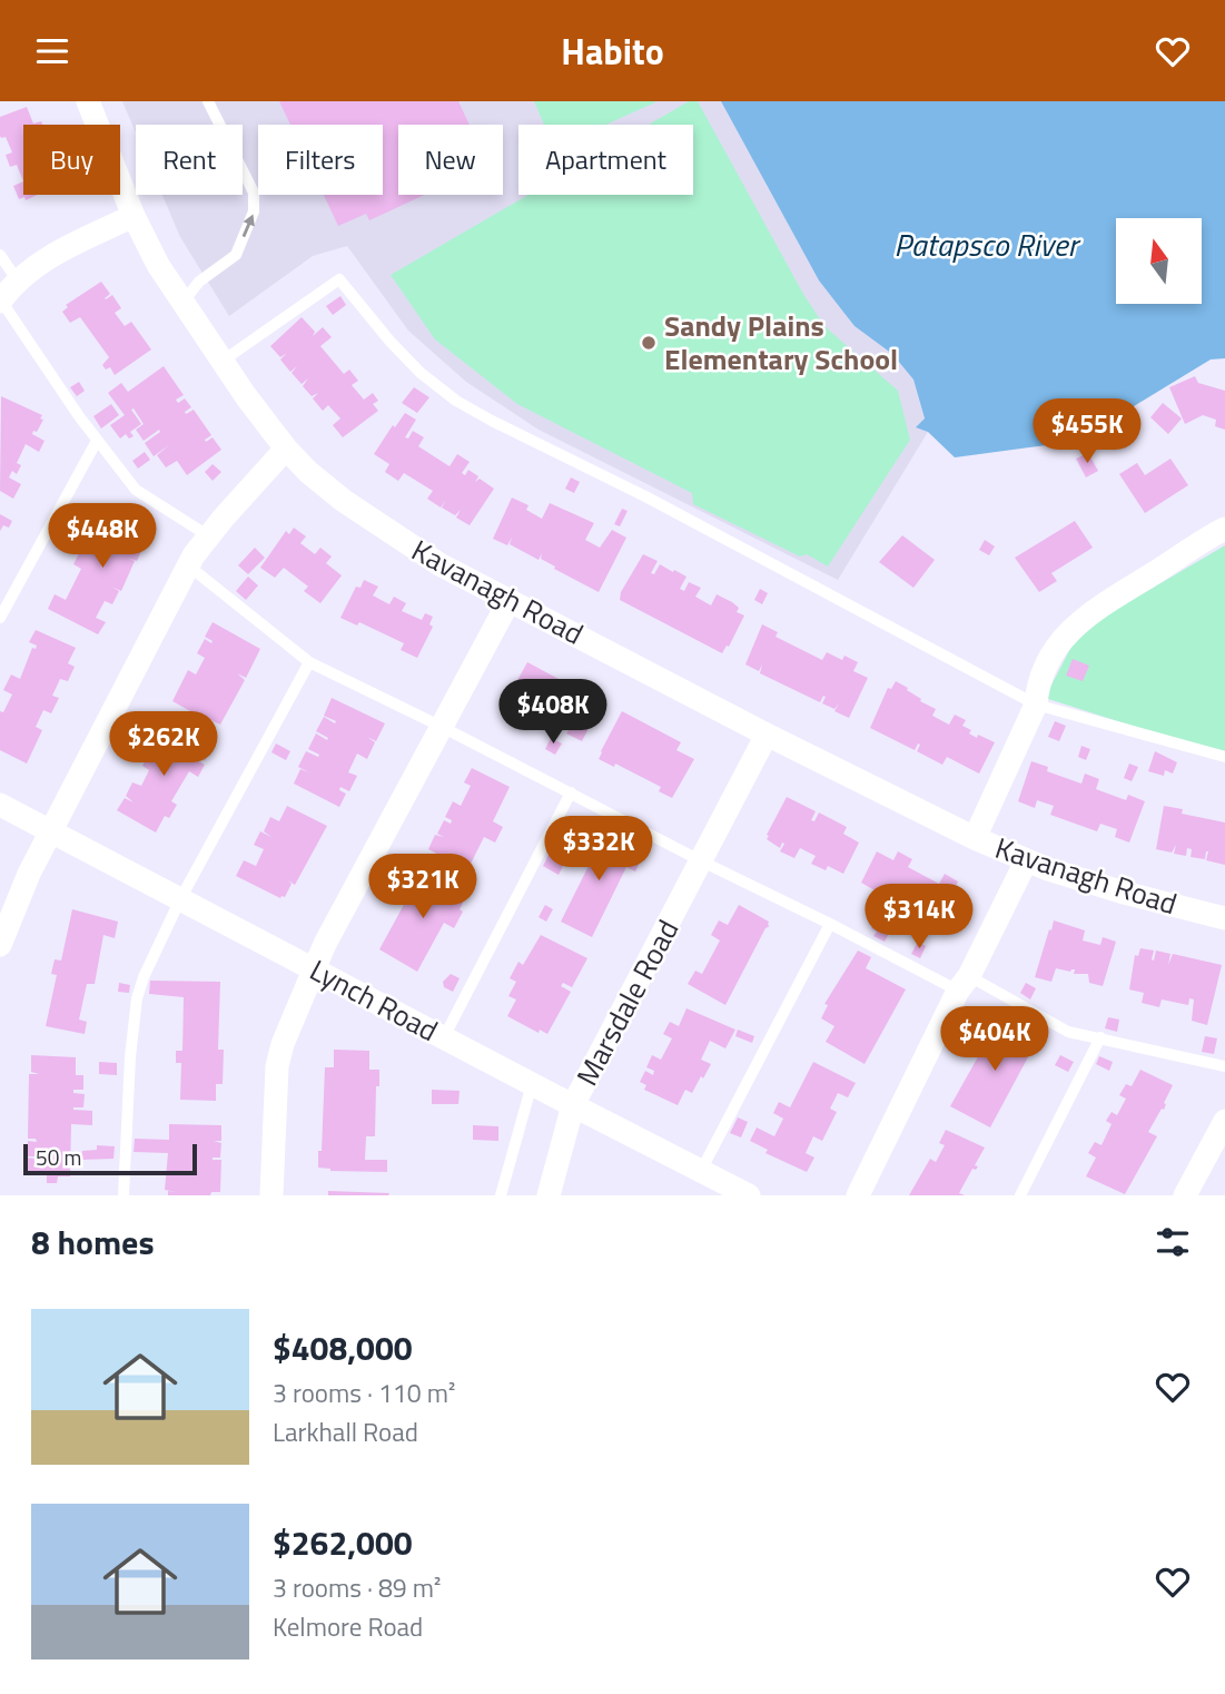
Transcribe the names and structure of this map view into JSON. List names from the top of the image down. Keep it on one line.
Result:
{"streets":{"street":["Kavanagh Road","Lynch Road","Marsdale Road"]},"crossings":[["Kavanagh Road","Marsdale Road"],["Lynch Road","Marsdale Road"]],"water":["Patapsco River"],"places":["Sandy Plains Elementary School"],"scale_bar":"50 m","north":"top","page":{"header":"Habito","chip":["Buy","Rent","Filters","New","Apartment"],"price":["$455K","$448K","$408K","$262K","$332K","$321K","$314K","$404K"],"scale":"50 m","heading":"8 homes","list":[{"name":"$408,000","note":"3 rooms · 110 m² · Larkhall Road"},{"name":"$262,000","note":"3 rooms · 89 m² · Kelmore Road"}]}}
